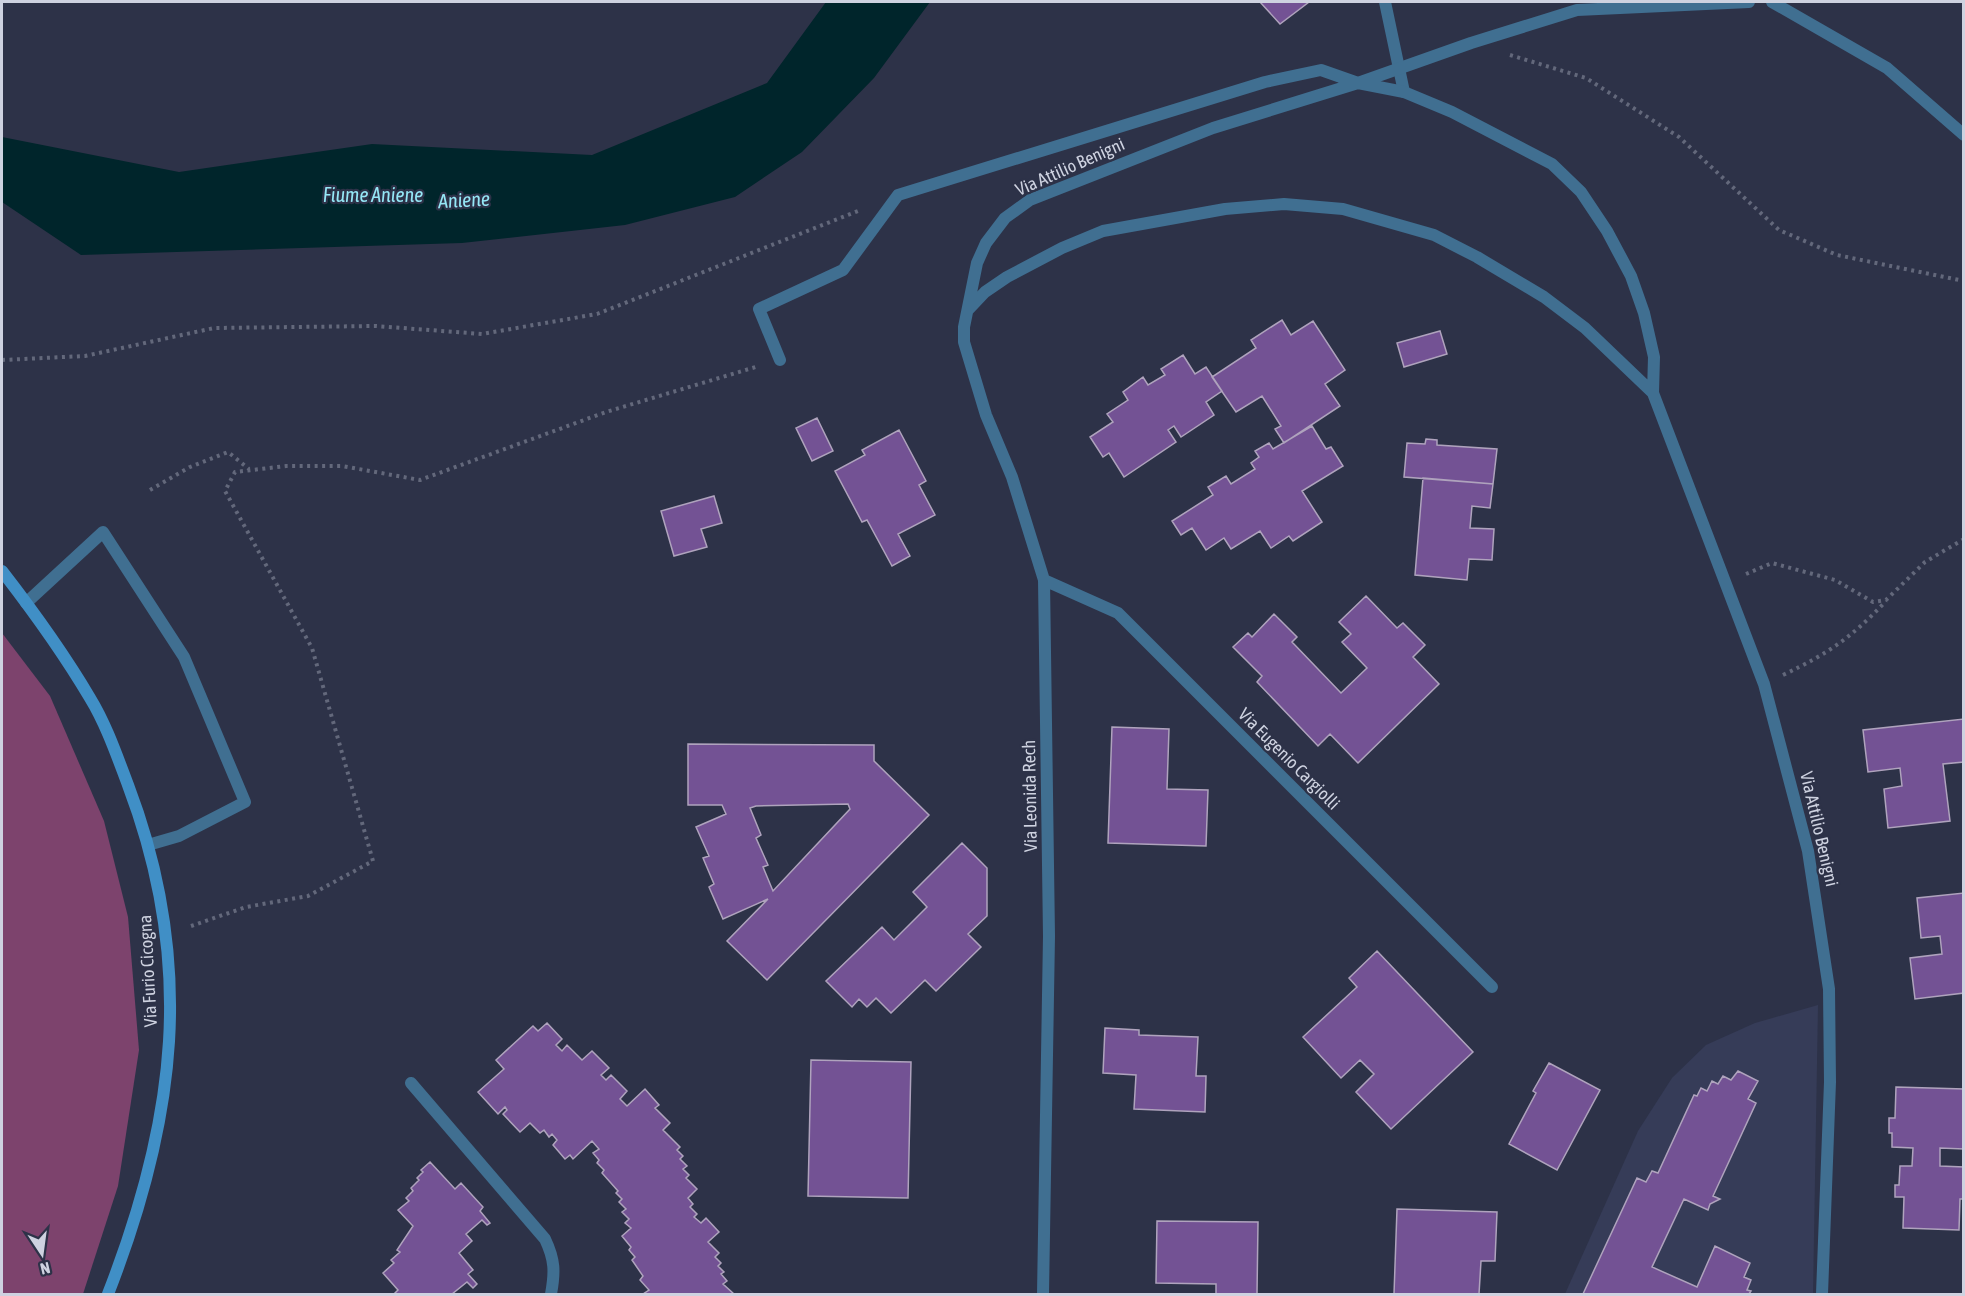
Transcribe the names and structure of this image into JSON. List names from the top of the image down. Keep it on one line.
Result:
{"streets":{"street":["Via Attilio Benigni","Via Eugenio Cargiolli","Via Leonida Rech","Via Furio Cicogna"]},"crossings":[["Via Attilio Benigni","Via Leonida Rech"],["Via Eugenio Cargiolli","Via Leonida Rech"]],"water":["Fiume Aniene","Aniene"],"north":"bottom"}
